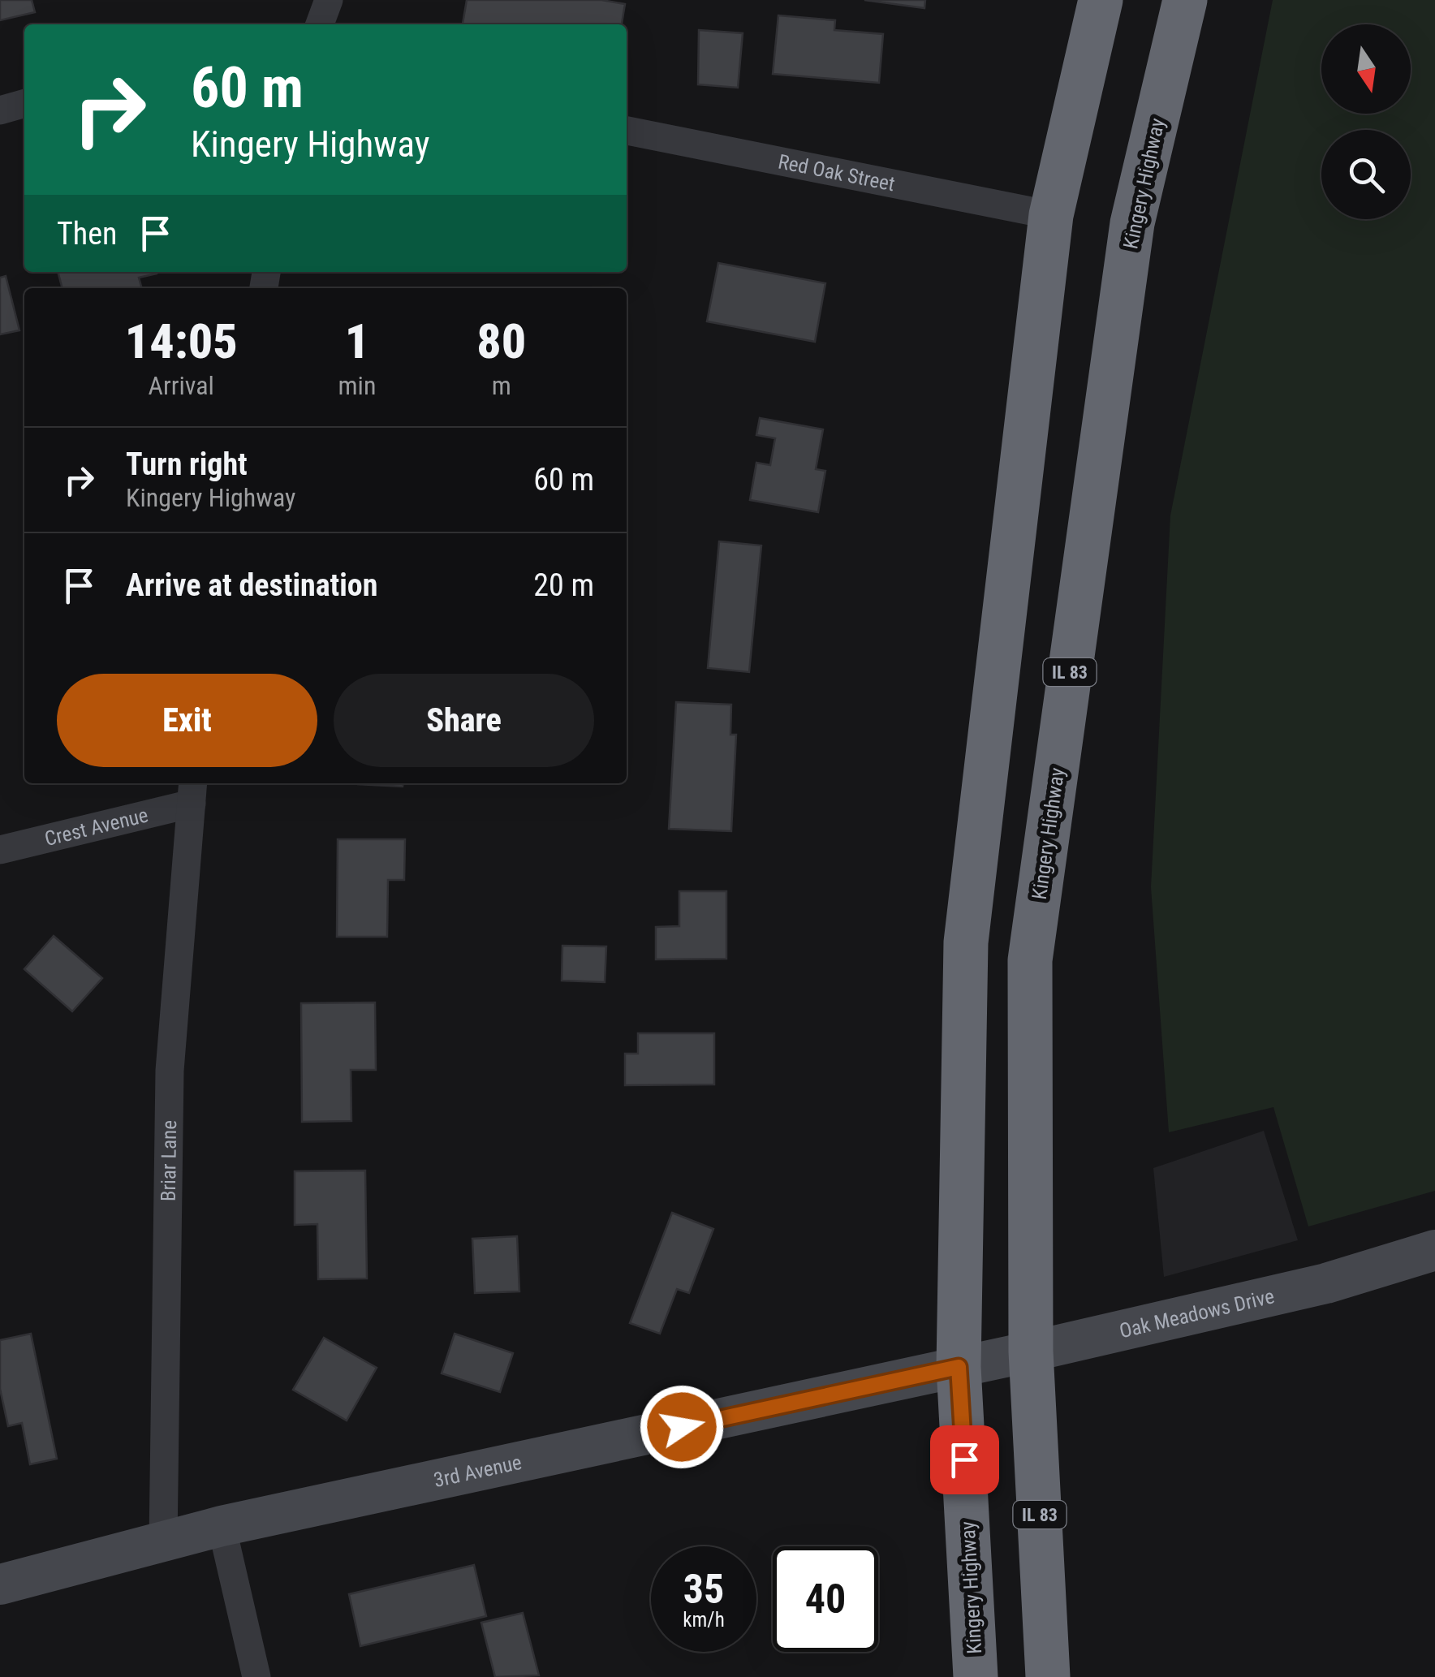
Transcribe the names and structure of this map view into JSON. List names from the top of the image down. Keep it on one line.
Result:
{"streets":{"highway":["Kingery Highway","IL 83"],"street":["Red Oak Street","Crest Avenue","Briar Lane","Oak Meadows Drive","3rd Avenue"]},"crossings":[["Red Oak Street","Kingery Highway"],["Kingery Highway","Oak Meadows Drive"],["Kingery Highway","3rd Avenue"],["Crest Avenue","Briar Lane"],["Briar Lane","3rd Avenue"],["Oak Meadows Drive","3rd Avenue"]],"north":"bottom","page":{"turn":["60 m","Kingery Highway"],"then":"Then","eta":["14:05","Arrival","1","min","80","m"],"list":[{"name":"Turn right","note":"Kingery Highway","value":"60 m"},{"name":"Arrive at destination","value":"20 m"}],"buttons":["Exit","Share"],"speed":"35 km/h","limit":"40"}}
